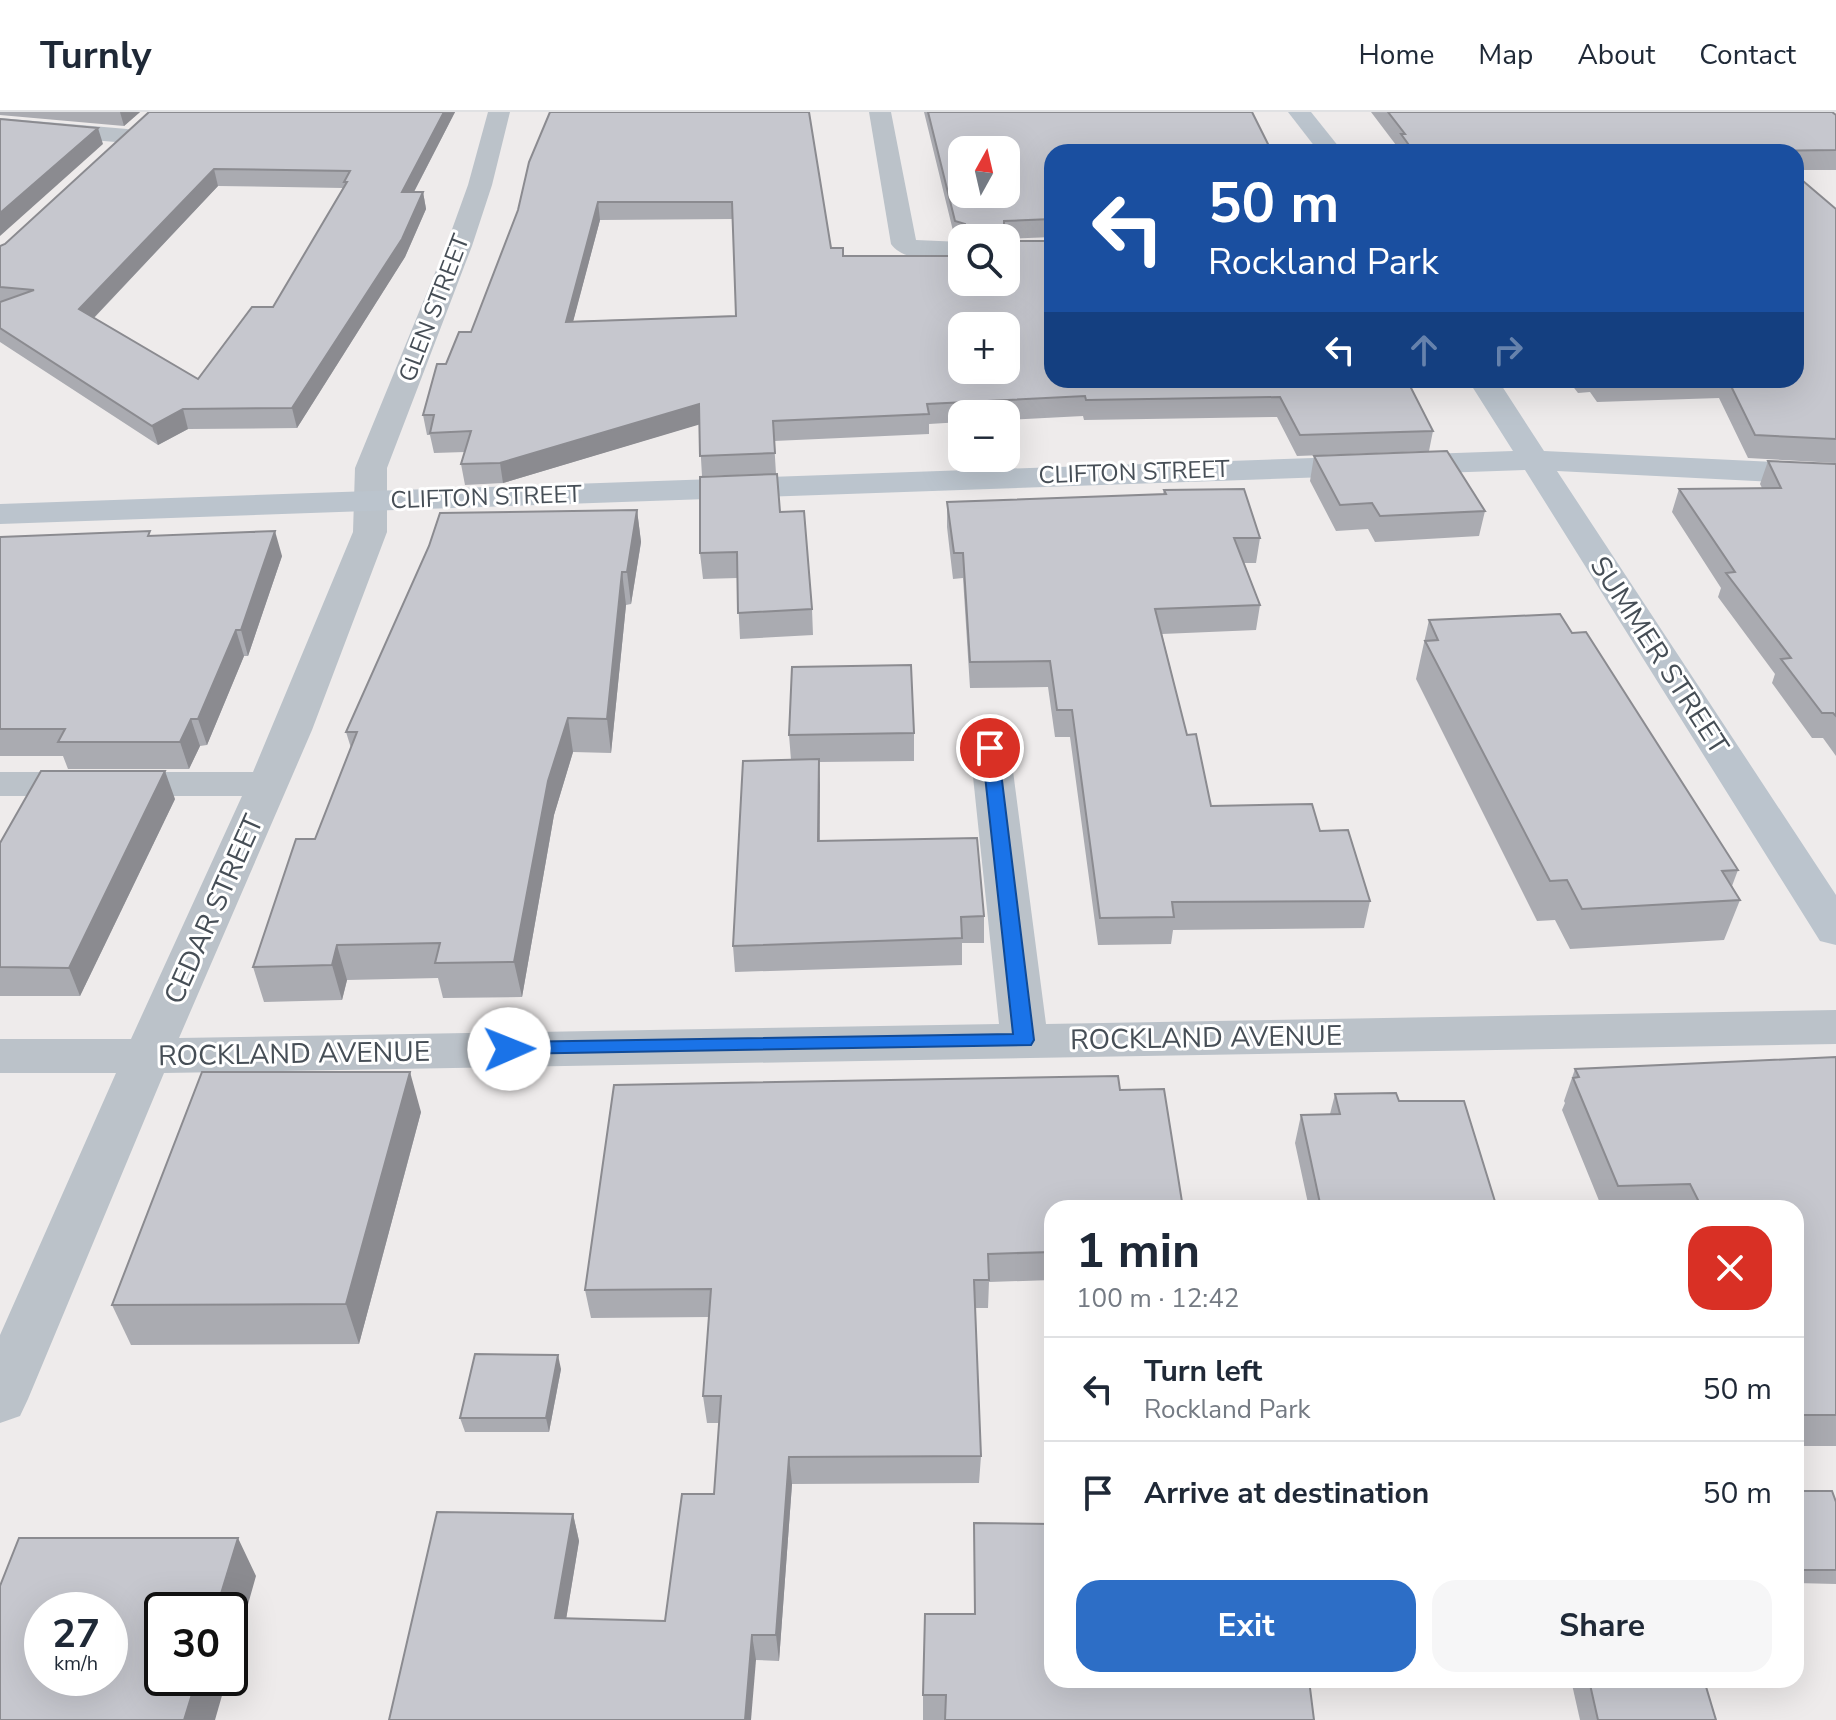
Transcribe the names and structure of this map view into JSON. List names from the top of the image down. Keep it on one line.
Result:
{"streets":{"street":["GLEN STREET","CLIFTON STREET","SUMMER STREET","CEDAR STREET","ROCKLAND AVENUE"]},"crossings":[["GLEN STREET","CLIFTON STREET"],["GLEN STREET","CEDAR STREET"],["CLIFTON STREET","SUMMER STREET"],["CLIFTON STREET","CEDAR STREET"],["CEDAR STREET","ROCKLAND AVENUE"]],"north":"top","page":{"header":"Turnly","nav":["Home","Map","About","Contact"],"map_buttons":["+","−"],"turn":["50 m","Rockland Park"],"heading":["1 min","100 m · 12:42"],"list":[{"name":"Turn left","note":"Rockland Park","value":"50 m"},{"name":"Arrive at destination","value":"50 m"}],"buttons":["Exit","Share"],"speed":"27 km/h","limit":"30"}}
